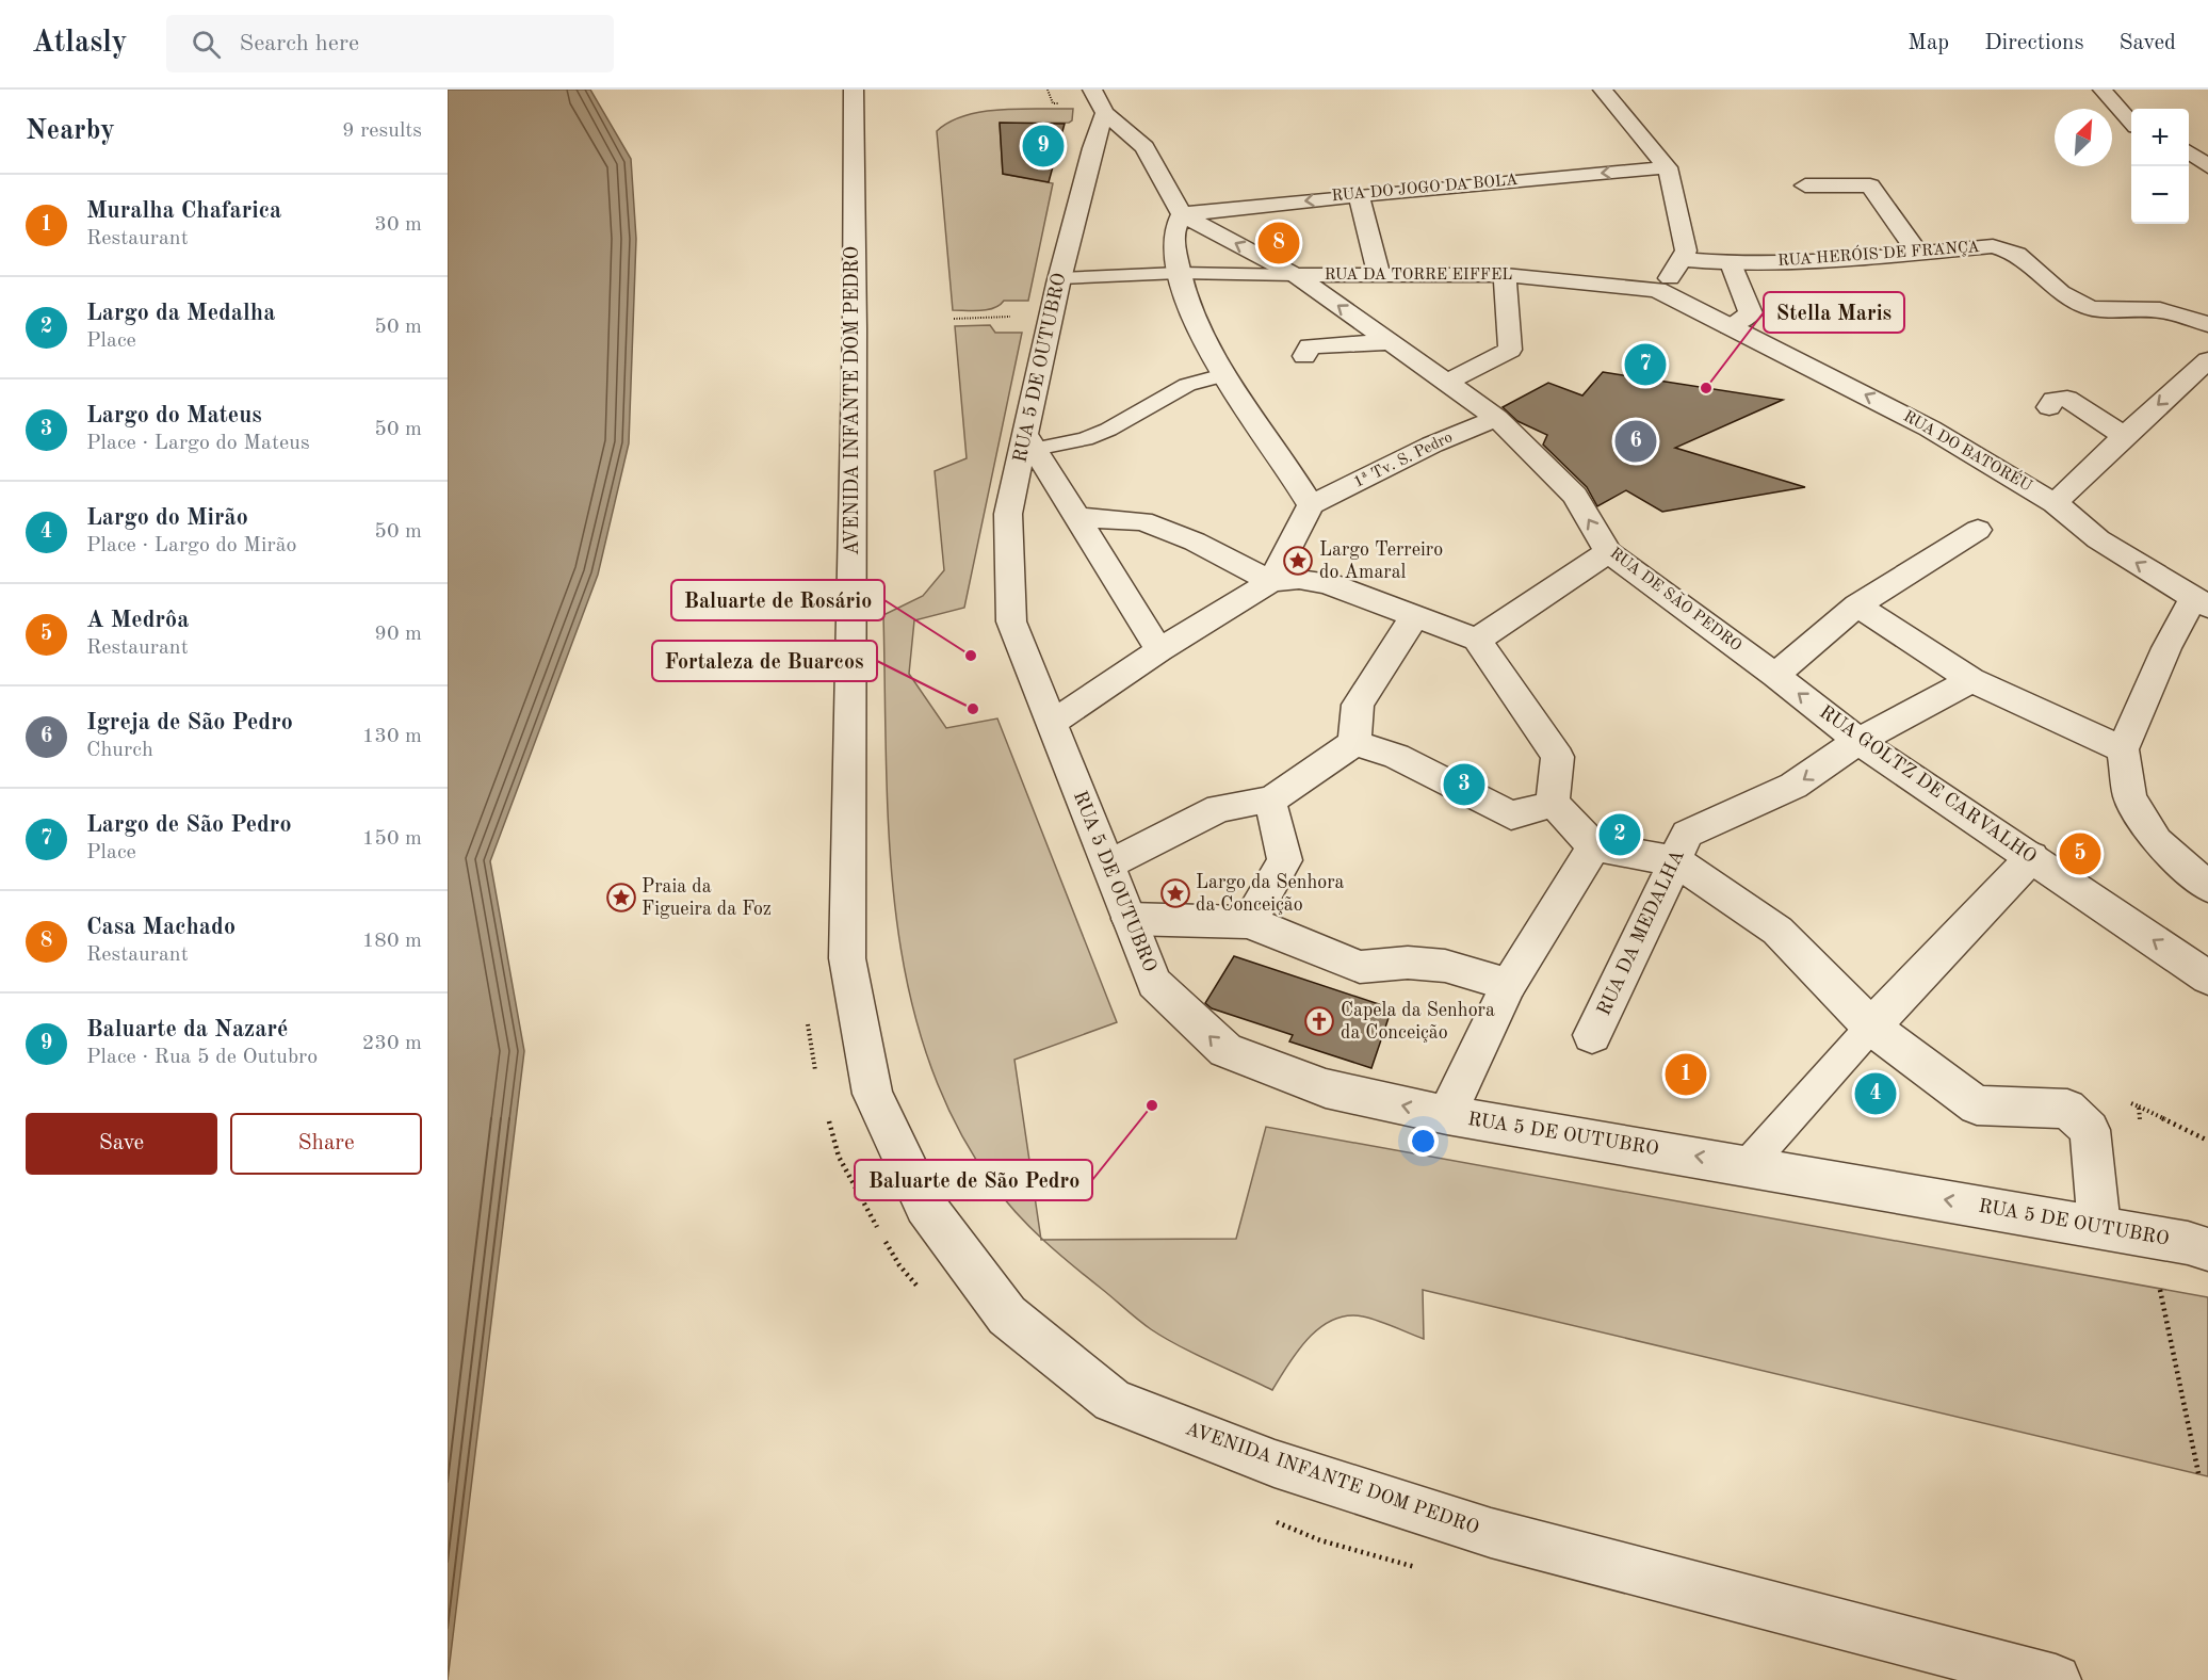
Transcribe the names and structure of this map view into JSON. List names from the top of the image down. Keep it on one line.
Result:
{"streets":{"street":["RUA DO JOGO DA BOLA","RUA HERÓIS DE FRANÇA","RUA DA TORRE EIFFEL","RUA 5 DE OUTUBRO","AVENIDA INFANTE DOM PEDRO","RUA DO BATORÉU","1ª Tv. S. Pedro","RUA DE SÃO PEDRO","RUA GOLTZ DE CARVALHO","RUA DA MEDALHA"]},"crossings":[["RUA DO JOGO DA BOLA","RUA DE SÃO PEDRO"],["RUA DA TORRE EIFFEL","RUA 5 DE OUTUBRO"],["RUA DA TORRE EIFFEL","RUA DO BATORÉU"],["RUA DA TORRE EIFFEL","RUA DE SÃO PEDRO"],["1ª Tv. S. Pedro","RUA DE SÃO PEDRO"],["RUA DE SÃO PEDRO","RUA GOLTZ DE CARVALHO"],["RUA GOLTZ DE CARVALHO","RUA DA MEDALHA"]],"one_way":["RUA DO JOGO DA BOLA"],"places":{"other":["Stella Maris","Baluarte de Rosário","Fortaleza de Buarcos","Baluarte de São Pedro"],"place":["Largo Terreiro do Amaral","Largo da Senhora da Conceição","Praia da Figueira da Foz"],"church":["Capela da Senhora da Conceição"]},"north":"top right","page":{"header":"Atlasly","search":"Search here","nav":["Map","Directions","Saved"],"heading":["Nearby","9 results"],"map_buttons":["+","−"],"pins":["9","8","7","6","3","2","5","1","4"],"list":[{"mark":"1","name":"Muralha Chafarica","note":"Restaurant","value":"30 m"},{"mark":"2","name":"Largo da Medalha","note":"Place","value":"50 m"},{"mark":"3","name":"Largo do Mateus","note":"Place · Largo do Mateus","value":"50 m"},{"mark":"4","name":"Largo do Mirão","note":"Place · Largo do Mirão","value":"50 m"},{"mark":"5","name":"A Medrôa","note":"Restaurant","value":"90 m"},{"mark":"6","name":"Igreja de São Pedro","note":"Church","value":"130 m"},{"mark":"7","name":"Largo de São Pedro","note":"Place","value":"150 m"},{"mark":"8","name":"Casa Machado","note":"Restaurant","value":"180 m"},{"mark":"9","name":"Baluarte da Nazaré","note":"Place · Rua 5 de Outubro","value":"230 m"}],"buttons":["Save","Share"]}}
